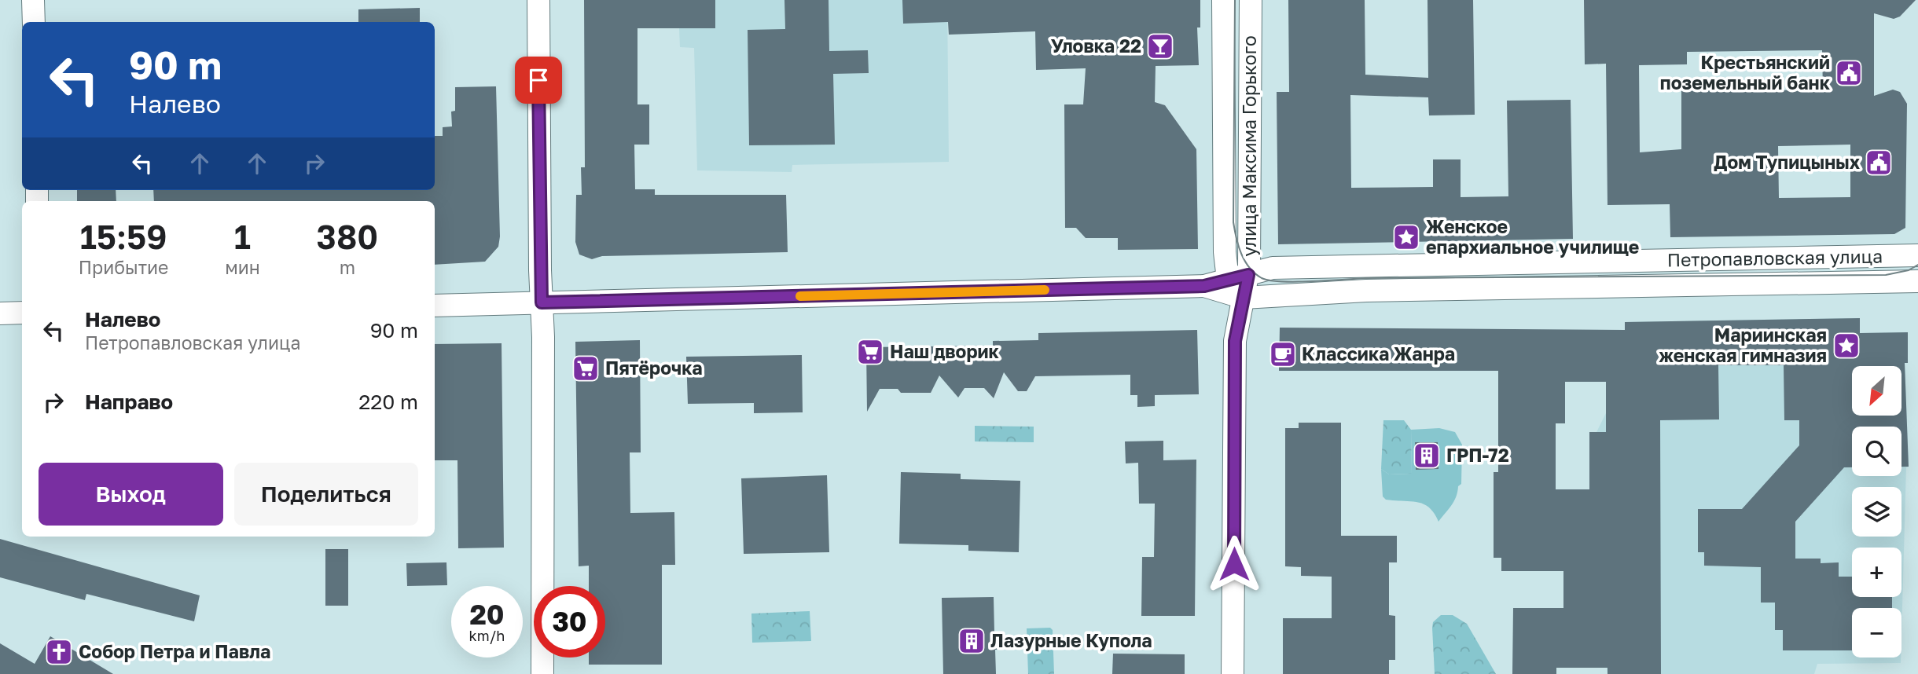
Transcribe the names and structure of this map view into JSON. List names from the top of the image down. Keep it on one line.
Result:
{"streets":{"street":["улица Максима Горького","Петропавловская улица"]},"crossings":[["улица Максима Горького","Петропавловская улица"]],"places":{"bar":["Уловка 22"],"public building":["Крестьянский поземельный банк","Дом Тупицыных"],"place":["Женское епархиальное училище","Мариинская женская гимназия"],"supermarket":["Наш дворик","Пятёрочка"],"cafe":["Классика Жанра"],"building":["ГРП-72","Лазурные Купола"],"church":["Собор Петра и Павла"]},"north":"bottom left","page":{"turn":["90 m","Налево"],"eta":["15:59","Прибытие","1","мин","380","m"],"list":[{"name":"Налево","note":"Петропавловская улица","value":"90 m"},{"name":"Направо","value":"220 m"}],"map_buttons":["+","−"],"buttons":["Выход","Поделиться"],"speed":"20 km/h","limit":"30"}}
